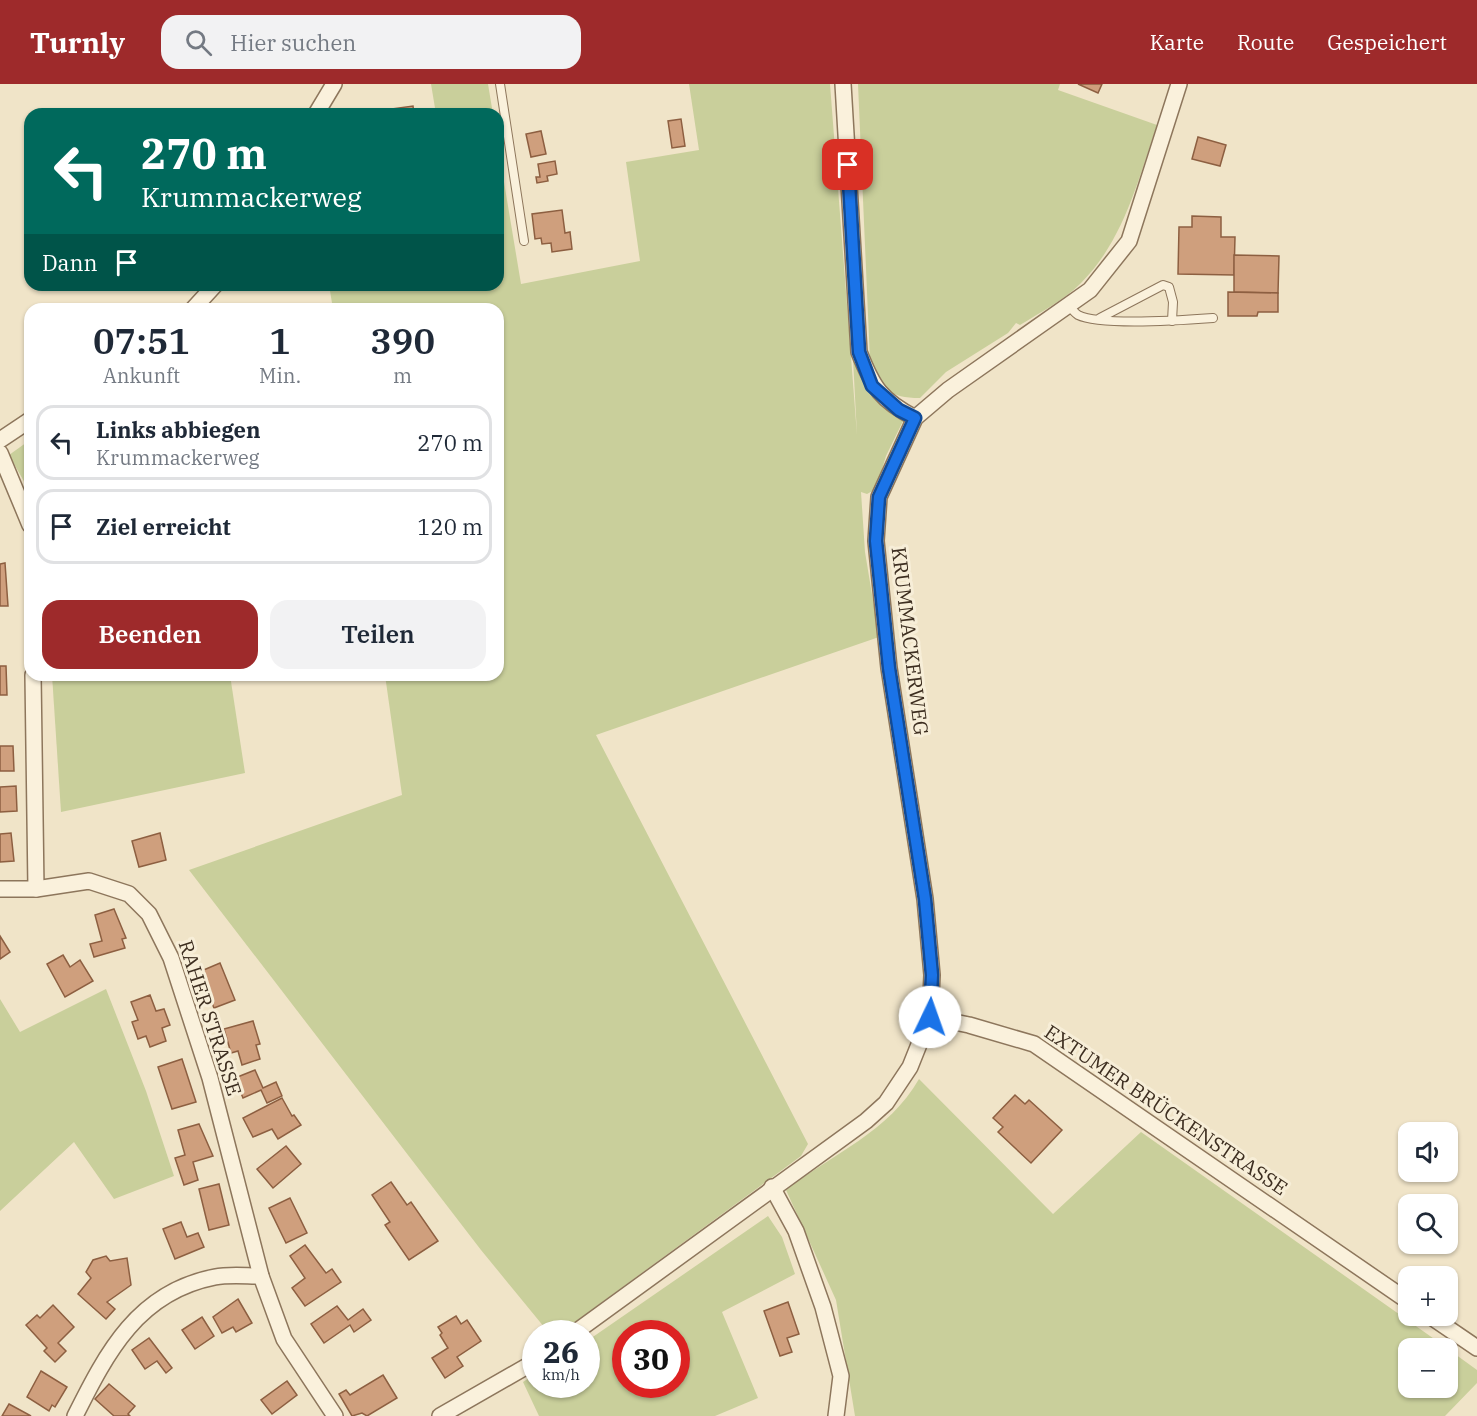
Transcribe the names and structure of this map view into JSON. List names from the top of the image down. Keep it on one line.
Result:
{"streets":{"street":["KRUMMACKERWEG","RAHER STRASSE","EXTUMER BRÜCKENSTRASSE"]},"crossings":[["KRUMMACKERWEG","EXTUMER BRÜCKENSTRASSE"]],"page":{"header":"Turnly","search":"Hier suchen","nav":["Karte","Route","Gespeichert"],"turn":["270 m","Krummackerweg"],"then":"Dann","eta":["07:51","Ankunft","1","Min.","390","m"],"list":[{"name":"Links abbiegen","note":"Krummackerweg","value":"270 m"},{"name":"Ziel erreicht","value":"120 m"}],"buttons":["Beenden","Teilen"],"map_buttons":["+","−"],"speed":"26 km/h","limit":"30"}}
